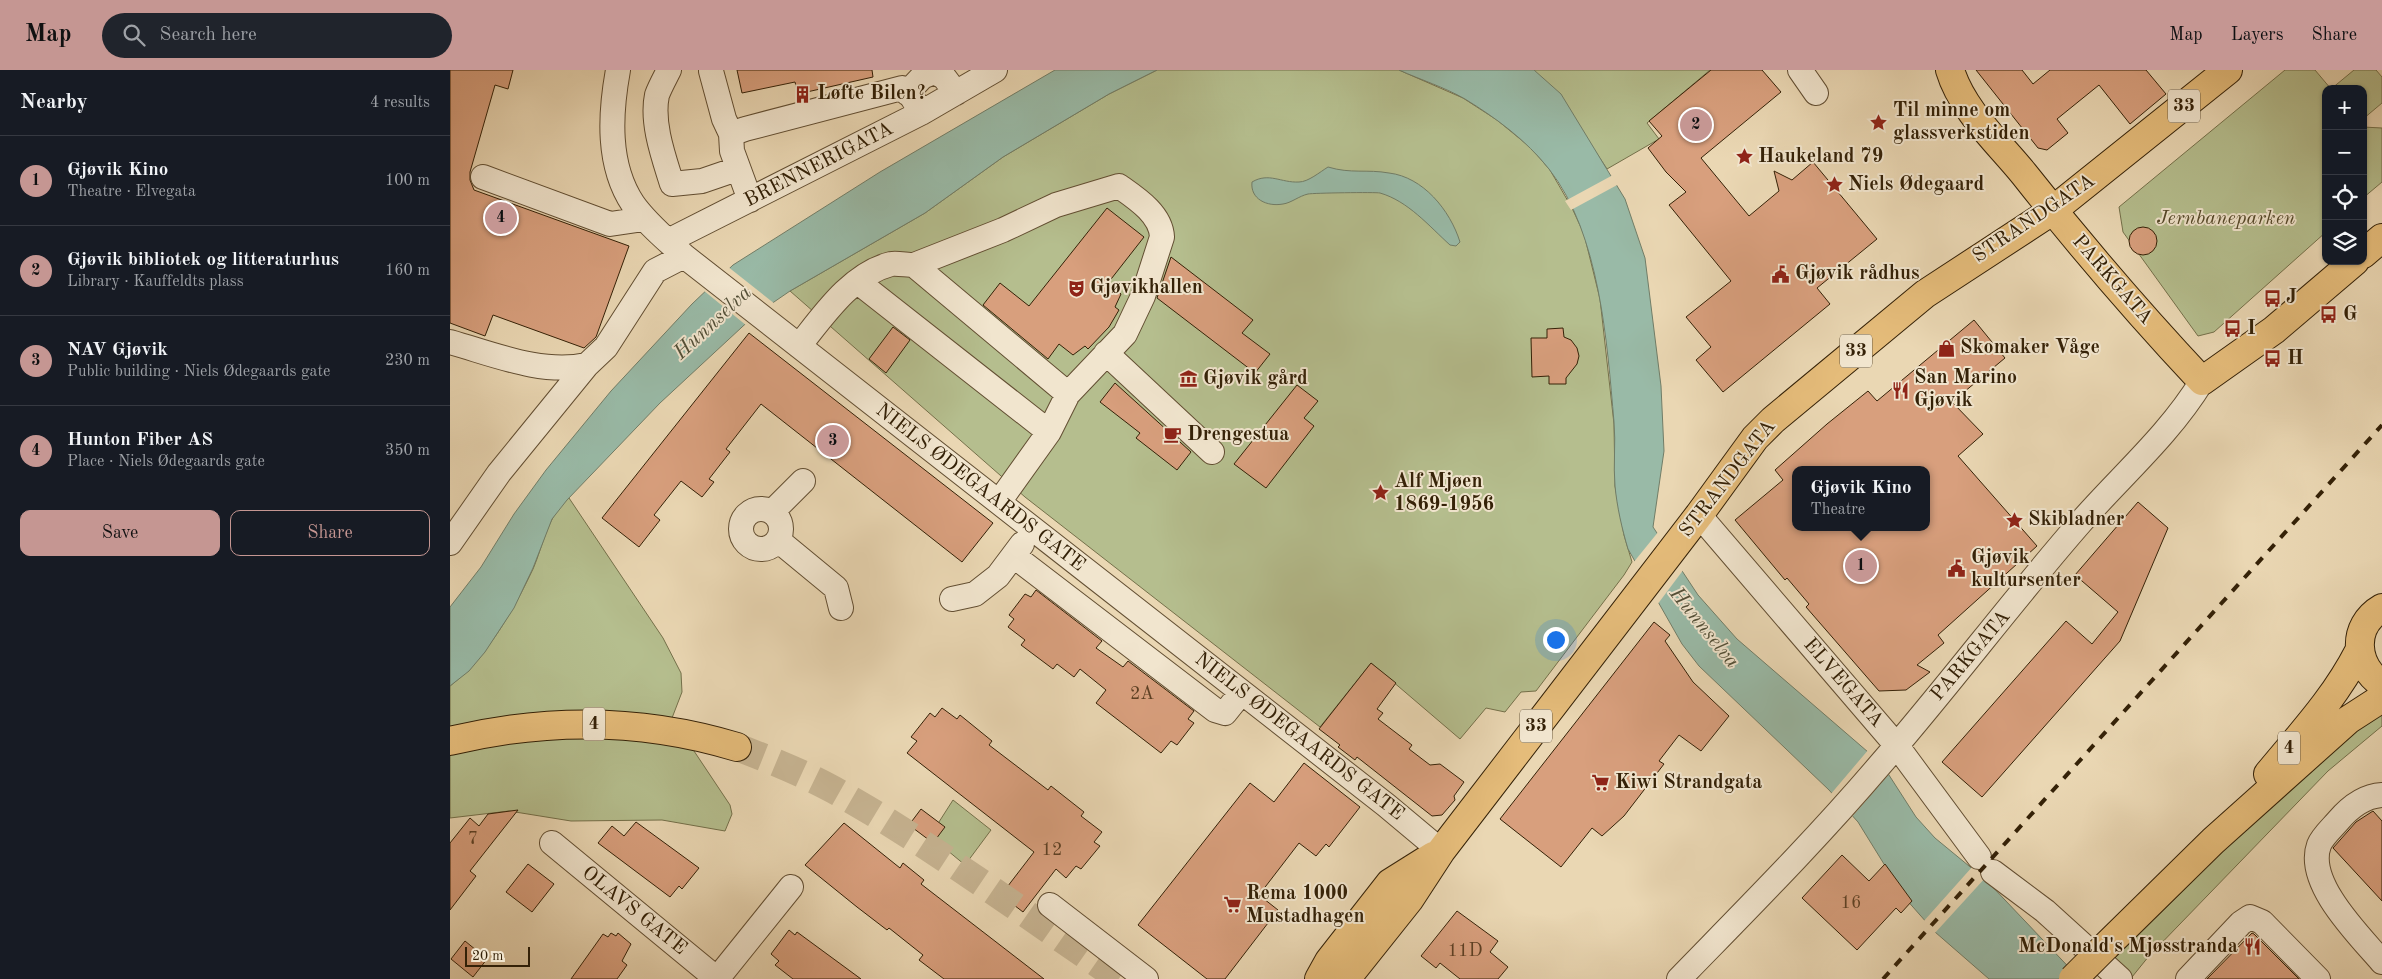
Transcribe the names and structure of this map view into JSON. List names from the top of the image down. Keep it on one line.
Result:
{"streets":{"main road":["33","STRANDGATA","PARKGATA","4"],"street":["BRENNERIGATA","NIELS ØDEGAARDS GATE","ELVEGATA","OLAVS GATE"]},"crossings":[["BRENNERIGATA","NIELS ØDEGAARDS GATE"],["STRANDGATA","PARKGATA"],["STRANDGATA","NIELS ØDEGAARDS GATE"],["STRANDGATA","ELVEGATA"],["PARKGATA","ELVEGATA"]],"water":["Hunnselva"],"parks":["Jernbaneparken"],"places":{"building":["Løfte Bilen?"],"place":["Til minne om glassverkstiden","Haukeland 79","Niels Ødegaard","Alf Mjøen 1869-1956","Skibladner"],"public building":["Gjøvik rådhus","Gjøvik kultursenter"],"theatre":["Gjøvikhallen"],"bus stop":["J","G","I","H"],"shop":["Skomaker Våge"],"museum":["Gjøvik gård"],"restaurant":["San Marino Gjøvik","McDonald's Mjøsstranda"],"cafe":["Drengestua"],"supermarket":["Kiwi Strandgata","Rema 1000 Mustadhagen"]},"house_numbers":["2A","7","12","16","11D"],"scale_bar":"20 m","page":{"header":"Map","search":"Search here","nav":["Map","Layers","Share"],"heading":["Nearby","4 results"],"map_buttons":["+","−"],"pins":["2","4","3","1"],"list":[{"mark":"1","name":"Gjøvik Kino","note":"Theatre · Elvegata","value":"100 m"},{"mark":"2","name":"Gjøvik bibliotek og litteraturhus","note":"Library · Kauffeldts plass","value":"160 m"},{"mark":"3","name":"NAV Gjøvik","note":"Public building · Niels Ødegaards gate","value":"230 m"},{"mark":"4","name":"Hunton Fiber AS","note":"Place · Niels Ødegaards gate","value":"350 m"}],"popup":["Gjøvik Kino","Theatre"],"buttons":["Save","Share"],"scale":"20 m"}}
